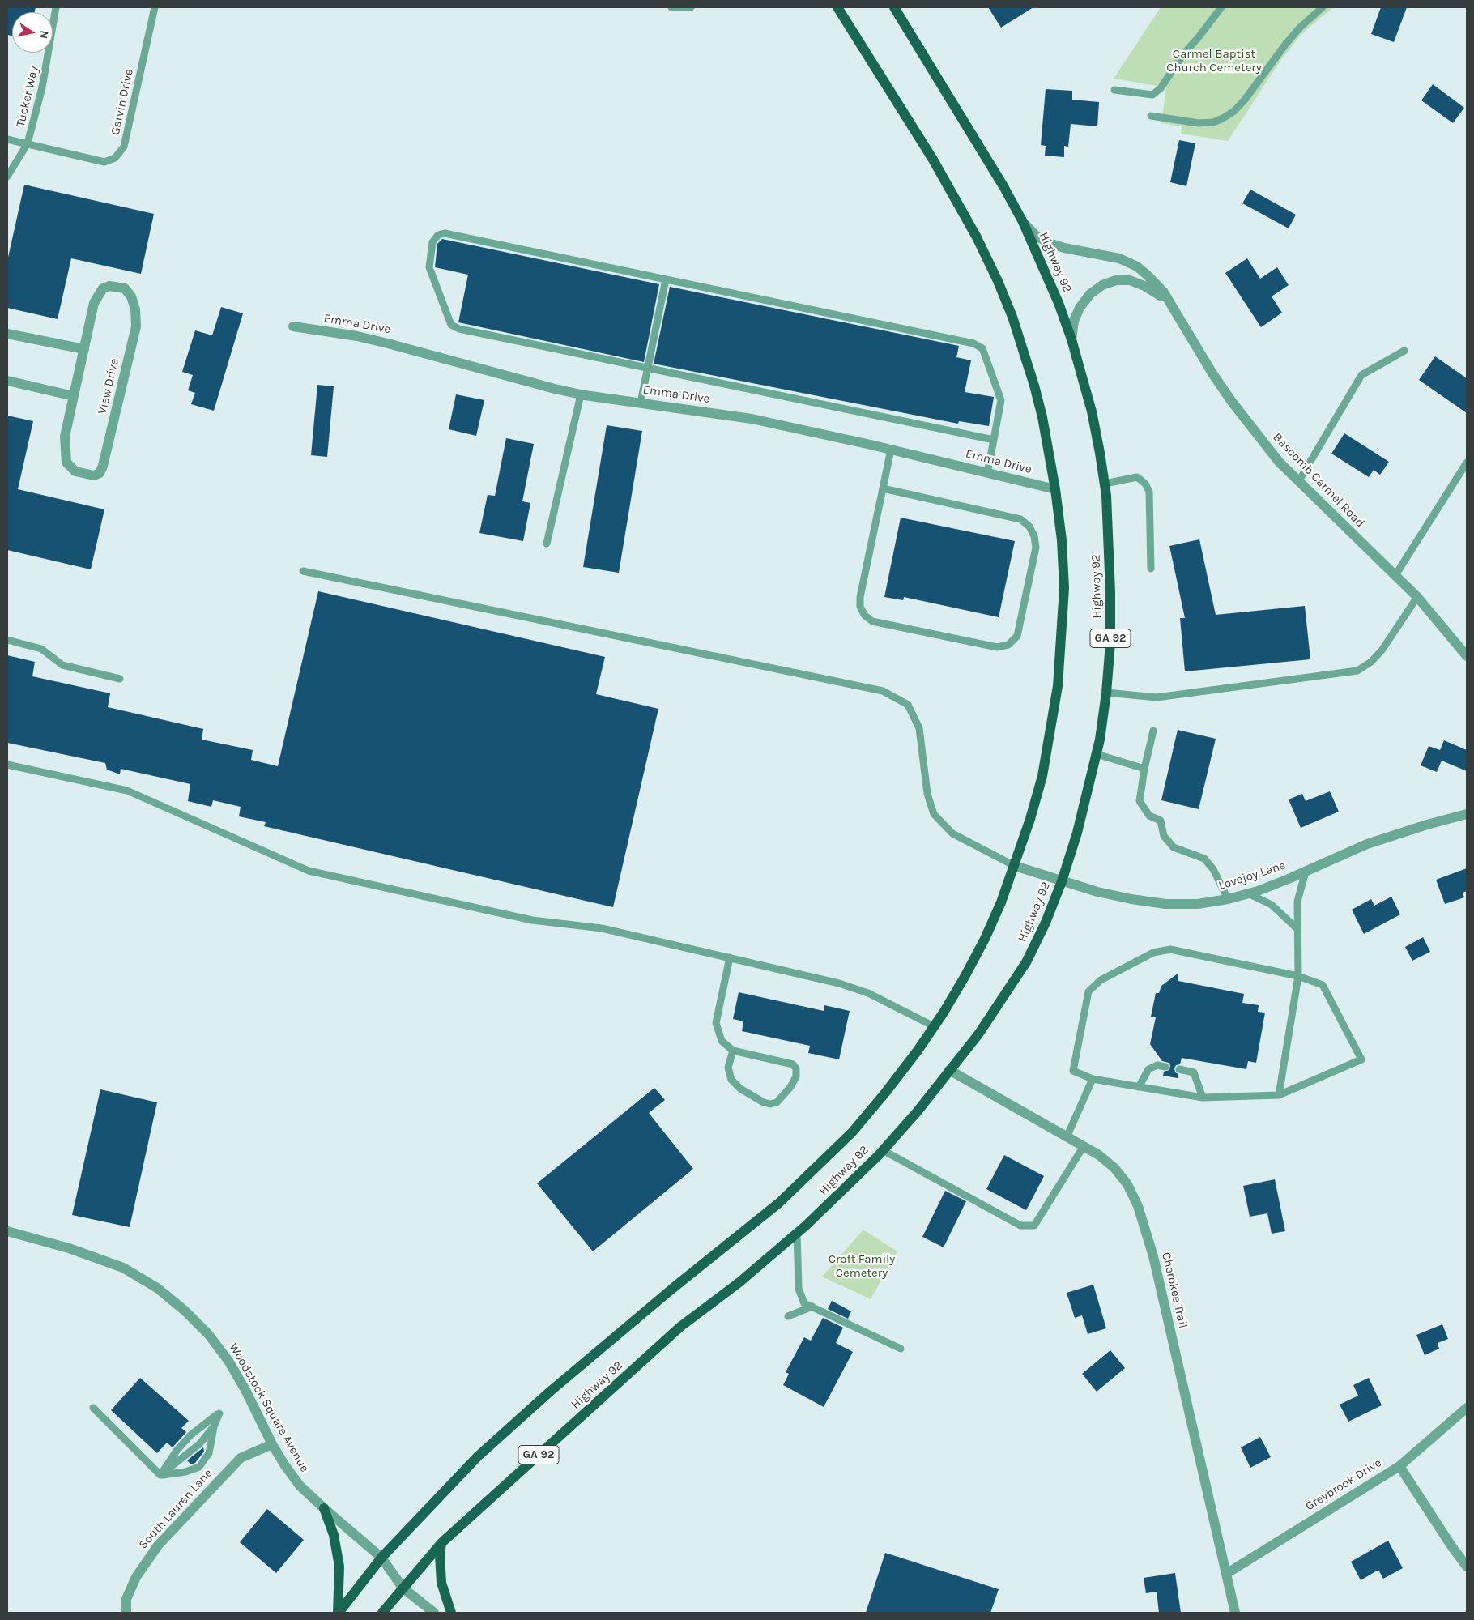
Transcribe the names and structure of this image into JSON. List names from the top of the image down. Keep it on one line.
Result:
{"streets":{"main road":["Highway 92","GA 92"],"street":["Emma Drive","View Drive","Bascomb Carmel Road","Lovejoy Lane","Cherokee Trail","Woodstock Square Avenue","Greybrook Drive","South Lauren Lane"],"lane":["Tucker Way","Garvin Drive"]},"crossings":[["Tucker Way","Garvin Drive"],["Highway 92","Emma Drive"],["Highway 92","Bascomb Carmel Road"],["Highway 92","Lovejoy Lane"],["Highway 92","Cherokee Trail"],["Highway 92","Woodstock Square Avenue"],["Cherokee Trail","Greybrook Drive"],["Woodstock Square Avenue","South Lauren Lane"]],"parks":["Carmel Baptist Church Cemetery","Croft Family Cemetery"],"north":"right"}
